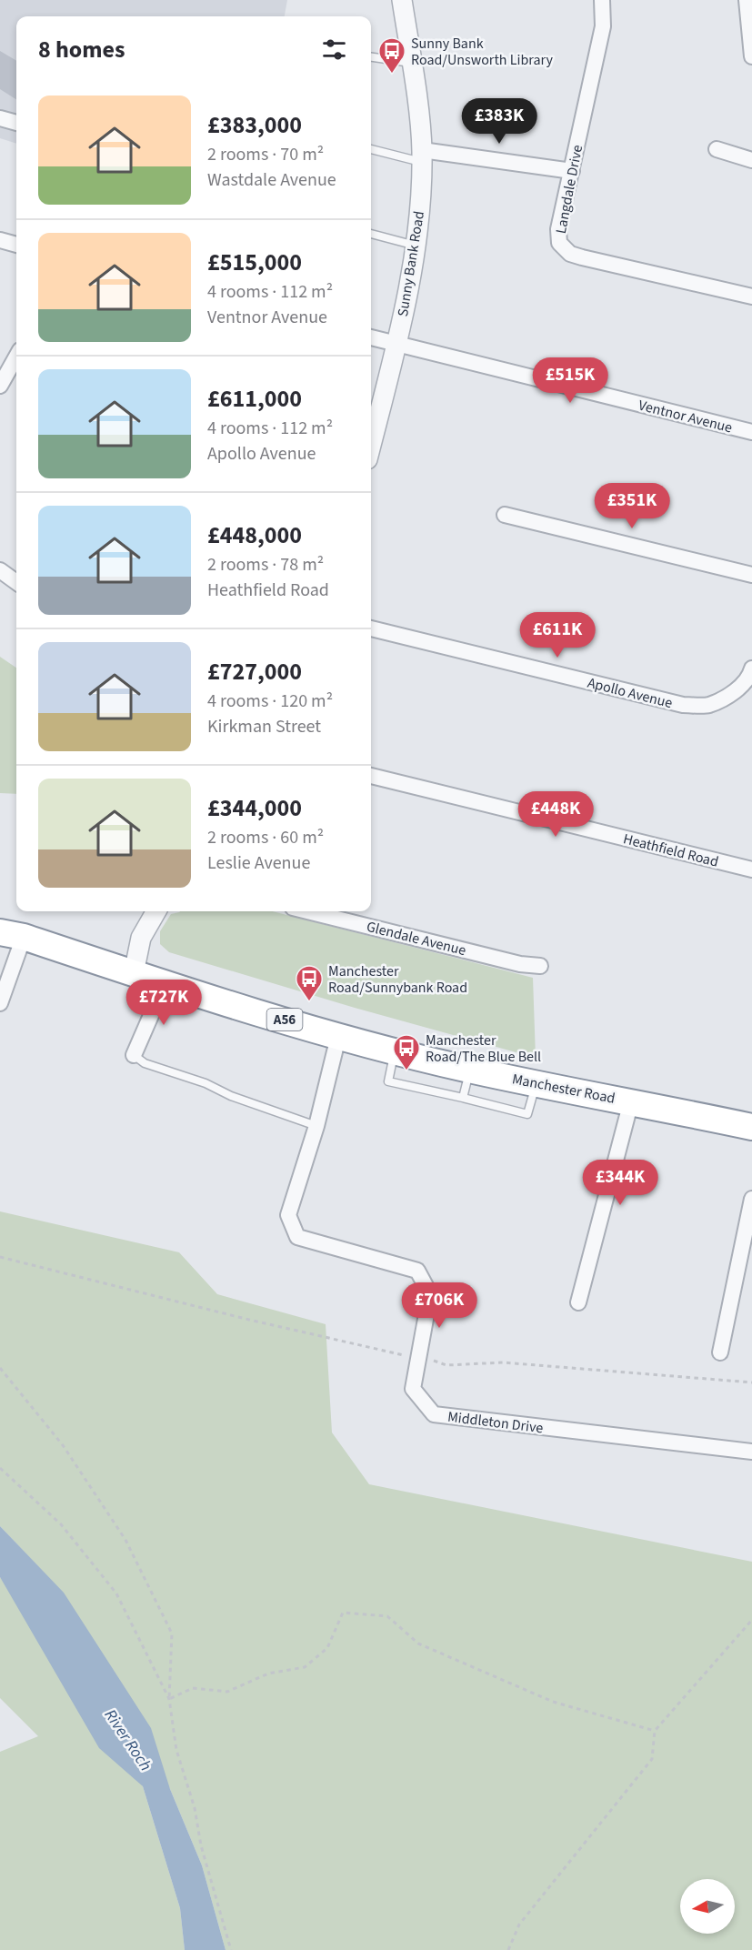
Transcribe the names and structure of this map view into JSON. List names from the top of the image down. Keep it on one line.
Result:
{"streets":{"highway":["A56","Manchester Road"],"street":["Langdale Drive","Sunny Bank Road","Ventnor Avenue","Apollo Avenue","Heathfield Road","Glendale Avenue","Middleton Drive"]},"crossings":[["Sunny Bank Road","Ventnor Avenue"],["Manchester Road","Middleton Drive"]],"water":["River Roch"],"places":{"bus stop":["Sunny Bank Road/Unsworth Library","Manchester Road/Sunnybank Road","Manchester Road/The Blue Bell"]},"north":"left","page":{"heading":"8 homes","list":[{"name":"£383,000","note":"2 rooms · 70 m² · Wastdale Avenue"},{"name":"£515,000","note":"4 rooms · 112 m² · Ventnor Avenue"},{"name":"£611,000","note":"4 rooms · 112 m² · Apollo Avenue"},{"name":"£448,000","note":"2 rooms · 78 m² · Heathfield Road"},{"name":"£727,000","note":"4 rooms · 120 m² · Kirkman Street"},{"name":"£344,000","note":"2 rooms · 60 m² · Leslie Avenue"}],"price":["£383K","£515K","£351K","£611K","£448K","£727K","£344K","£706K"]}}
